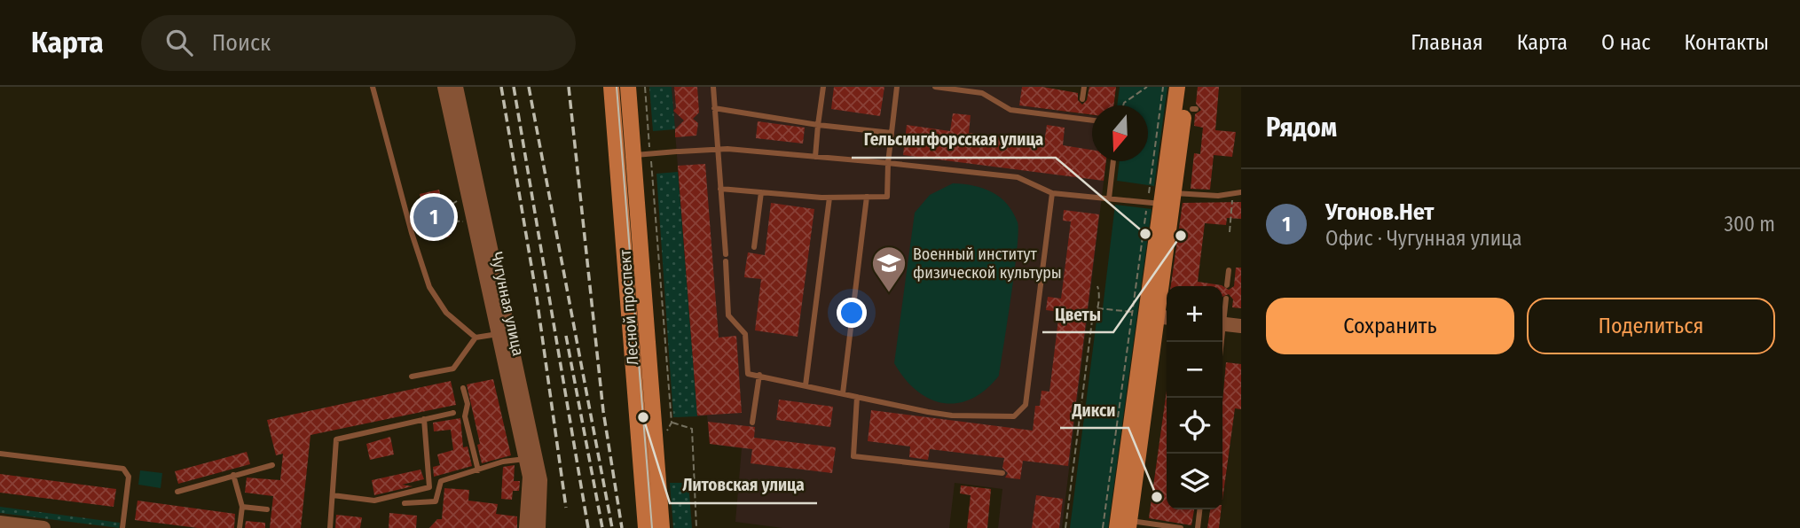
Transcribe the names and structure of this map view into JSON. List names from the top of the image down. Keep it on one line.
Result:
{"streets":{"main road":["Лесной проспект"],"street":["Чугунная улица"]},"places":{"other":["Гельсингфорсская улица","Цветы","Литовская улица","Дикси"],"school or university":["Военный институт физической культуры"]},"north":"bottom","page":{"header":"Карта","search":"Поиск","nav":["Главная","Карта","О нас","Контакты"],"heading":"Рядом","list":[{"mark":"1","name":"Угонов.Нет","note":"Офис · Чугунная улица","value":"300 m"}],"pins":"1","buttons":["Сохранить","Поделиться"],"map_buttons":["+","−"]}}
